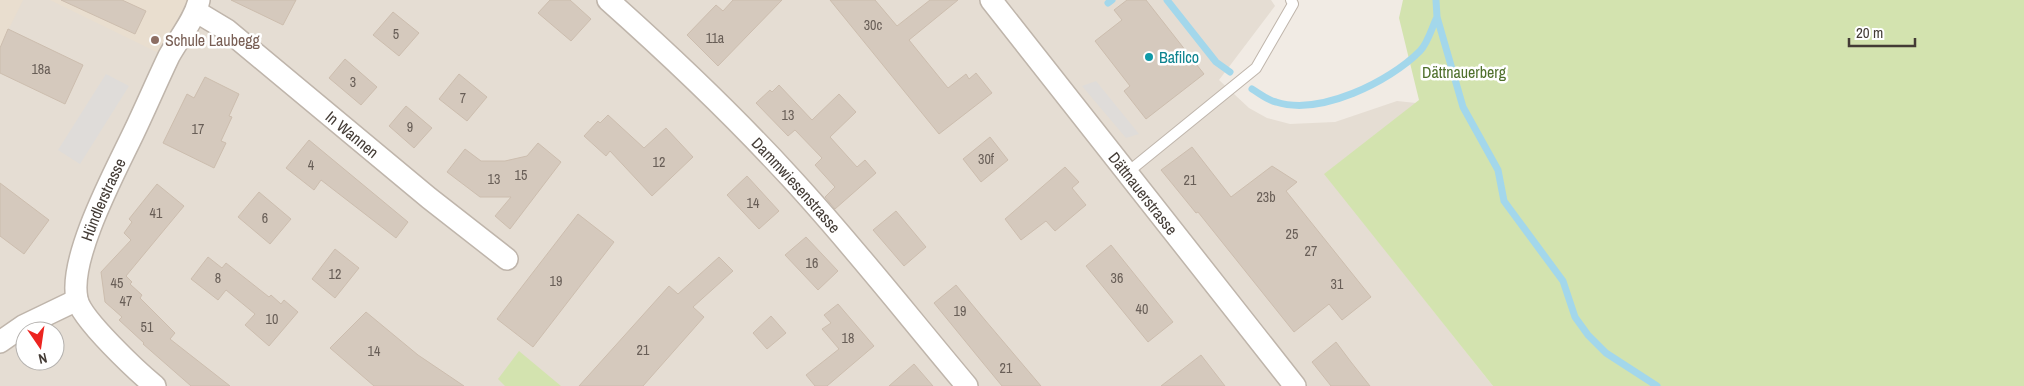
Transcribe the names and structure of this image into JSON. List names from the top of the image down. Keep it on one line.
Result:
{"streets":{"street":["In Wannen","Dammwiesenstrasse","Dättnauerstrasse","Hündlerstrasse"]},"crossings":[["In Wannen","Hündlerstrasse"]],"parks":["Dättnauerberg"],"places":["Schule Laubegg","Bafilco"],"house_numbers":["30c","5","11a","18a","3","7","13","9","17","30f","12","4","15","13","21","23b","14","41","6","25","27","16","12","8","36","19","45","31","47","40","19","10","51","18","21","14","21"],"scale_bar":"20 m","north":"bottom"}
